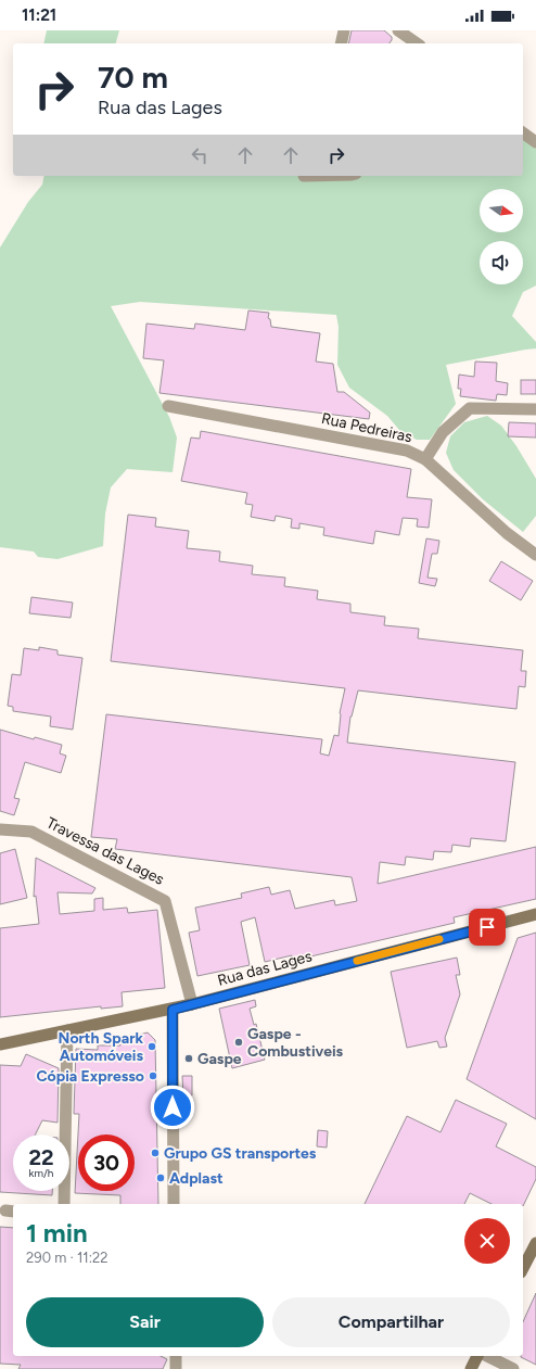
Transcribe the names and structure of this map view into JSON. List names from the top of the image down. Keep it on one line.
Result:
{"streets":{"main road":["Rua das Lages"],"street":["Rua Pedreiras","Travessa das Lages"]},"crossings":[["Travessa das Lages","Rua das Lages"]],"places":["Gaspe - Combustiveis","North Spark Automóveis","Gaspe","Cópia Expresso","Grupo GS transportes","Adplast"],"north":"right","page":{"status":"11:21","turn":["70 m","Rua das Lages"],"speed":"22 km/h","limit":"30","heading":["1 min","290 m · 11:22"],"buttons":["Sair","Compartilhar"]}}
